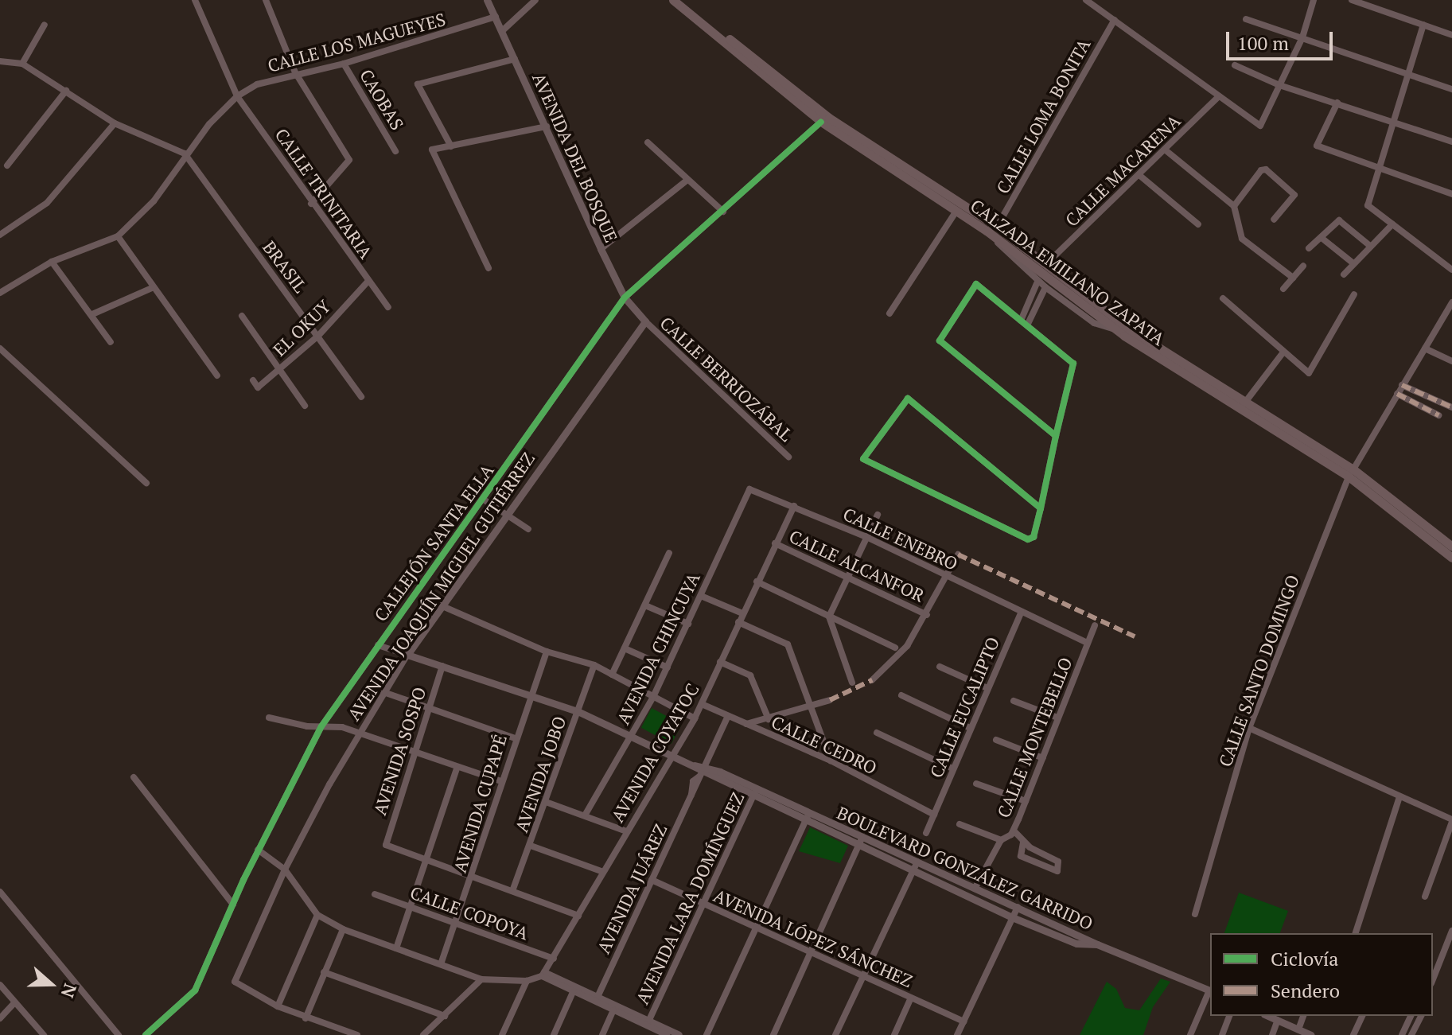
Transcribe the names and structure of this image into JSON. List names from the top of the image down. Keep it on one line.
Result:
{"streets":{"main road":["CALZADA EMILIANO ZAPATA"],"street":["CALLE LOS MAGUEYES","CAOBAS","CALLE LOMA BONITA","AVENIDA DEL BOSQUE","CALLE MACARENA","CALLE TRINITARIA","BRASIL","EL OKUY","CALLE BERRIOZÁBAL","CALLE ENEBRO","CALLEJÓN SANTA ELLA","CALLE ALCANFOR","AVENIDA JOAQUÍN MIGUEL GUTIÉRREZ","AVENIDA CHINCUYA","CALLE SANTO DOMINGO","CALLE EUCALIPTO","CALLE MONTEBELLO","CALLE CEDRO","AVENIDA SOSPO","AVENIDA COYATOC","AVENIDA JOBO","AVENIDA CUPAPÉ","BOULEVARD GONZÁLEZ GARRIDO","AVENIDA JUÁREZ","AVENIDA LARA DOMÍNGUEZ","CALLE COPOYA","AVENIDA LÓPEZ SÁNCHEZ"]},"crossings":[["CALLE LOS MAGUEYES","CAOBAS"],["CALLE LOS MAGUEYES","AVENIDA DEL BOSQUE"],["CALLE LOS MAGUEYES","CALLE TRINITARIA"],["CALLE LOS MAGUEYES","BRASIL"],["CALLE LOMA BONITA","CALZADA EMILIANO ZAPATA"],["AVENIDA DEL BOSQUE","CALLE BERRIOZÁBAL"],["AVENIDA DEL BOSQUE","CALLEJÓN SANTA ELLA"],["AVENIDA DEL BOSQUE","AVENIDA JOAQUÍN MIGUEL GUTIÉRREZ"],["CALLE MACARENA","CALZADA EMILIANO ZAPATA"],["CALLE TRINITARIA","EL OKUY"],["BRASIL","EL OKUY"],["CALZADA EMILIANO ZAPATA","CALLEJÓN SANTA ELLA"],["CALZADA EMILIANO ZAPATA","CALLE SANTO DOMINGO"],["CALLE BERRIOZÁBAL","AVENIDA JOAQUÍN MIGUEL GUTIÉRREZ"],["CALLE ENEBRO","AVENIDA CHINCUYA"],["CALLE ENEBRO","CALLE EUCALIPTO"],["CALLE ENEBRO","CALLE MONTEBELLO"],["CALLE ENEBRO","AVENIDA COYATOC"],["CALLEJÓN SANTA ELLA","BOULEVARD GONZÁLEZ GARRIDO"],["CALLE ALCANFOR","AVENIDA COYATOC"],["AVENIDA JOAQUÍN MIGUEL GUTIÉRREZ","BOULEVARD GONZÁLEZ GARRIDO"],["AVENIDA CHINCUYA","BOULEVARD GONZÁLEZ GARRIDO"],["CALLE EUCALIPTO","CALLE CEDRO"],["CALLE MONTEBELLO","BOULEVARD GONZÁLEZ GARRIDO"],["CALLE CEDRO","AVENIDA COYATOC"],["CALLE CEDRO","AVENIDA JUÁREZ"],["AVENIDA SOSPO","BOULEVARD GONZÁLEZ GARRIDO"],["AVENIDA COYATOC","BOULEVARD GONZÁLEZ GARRIDO"],["AVENIDA COYATOC","CALLE COPOYA"],["AVENIDA JOBO","BOULEVARD GONZÁLEZ GARRIDO"],["AVENIDA CUPAPÉ","BOULEVARD GONZÁLEZ GARRIDO"],["AVENIDA CUPAPÉ","CALLE COPOYA"],["BOULEVARD GONZÁLEZ GARRIDO","AVENIDA JUÁREZ"],["BOULEVARD GONZÁLEZ GARRIDO","AVENIDA LARA DOMÍNGUEZ"],["AVENIDA JUÁREZ","AVENIDA LÓPEZ SÁNCHEZ"],["AVENIDA LARA DOMÍNGUEZ","AVENIDA LÓPEZ SÁNCHEZ"]],"legend":["Ciclovía","Sendero"],"scale_bar":"100 m","north":"right"}
